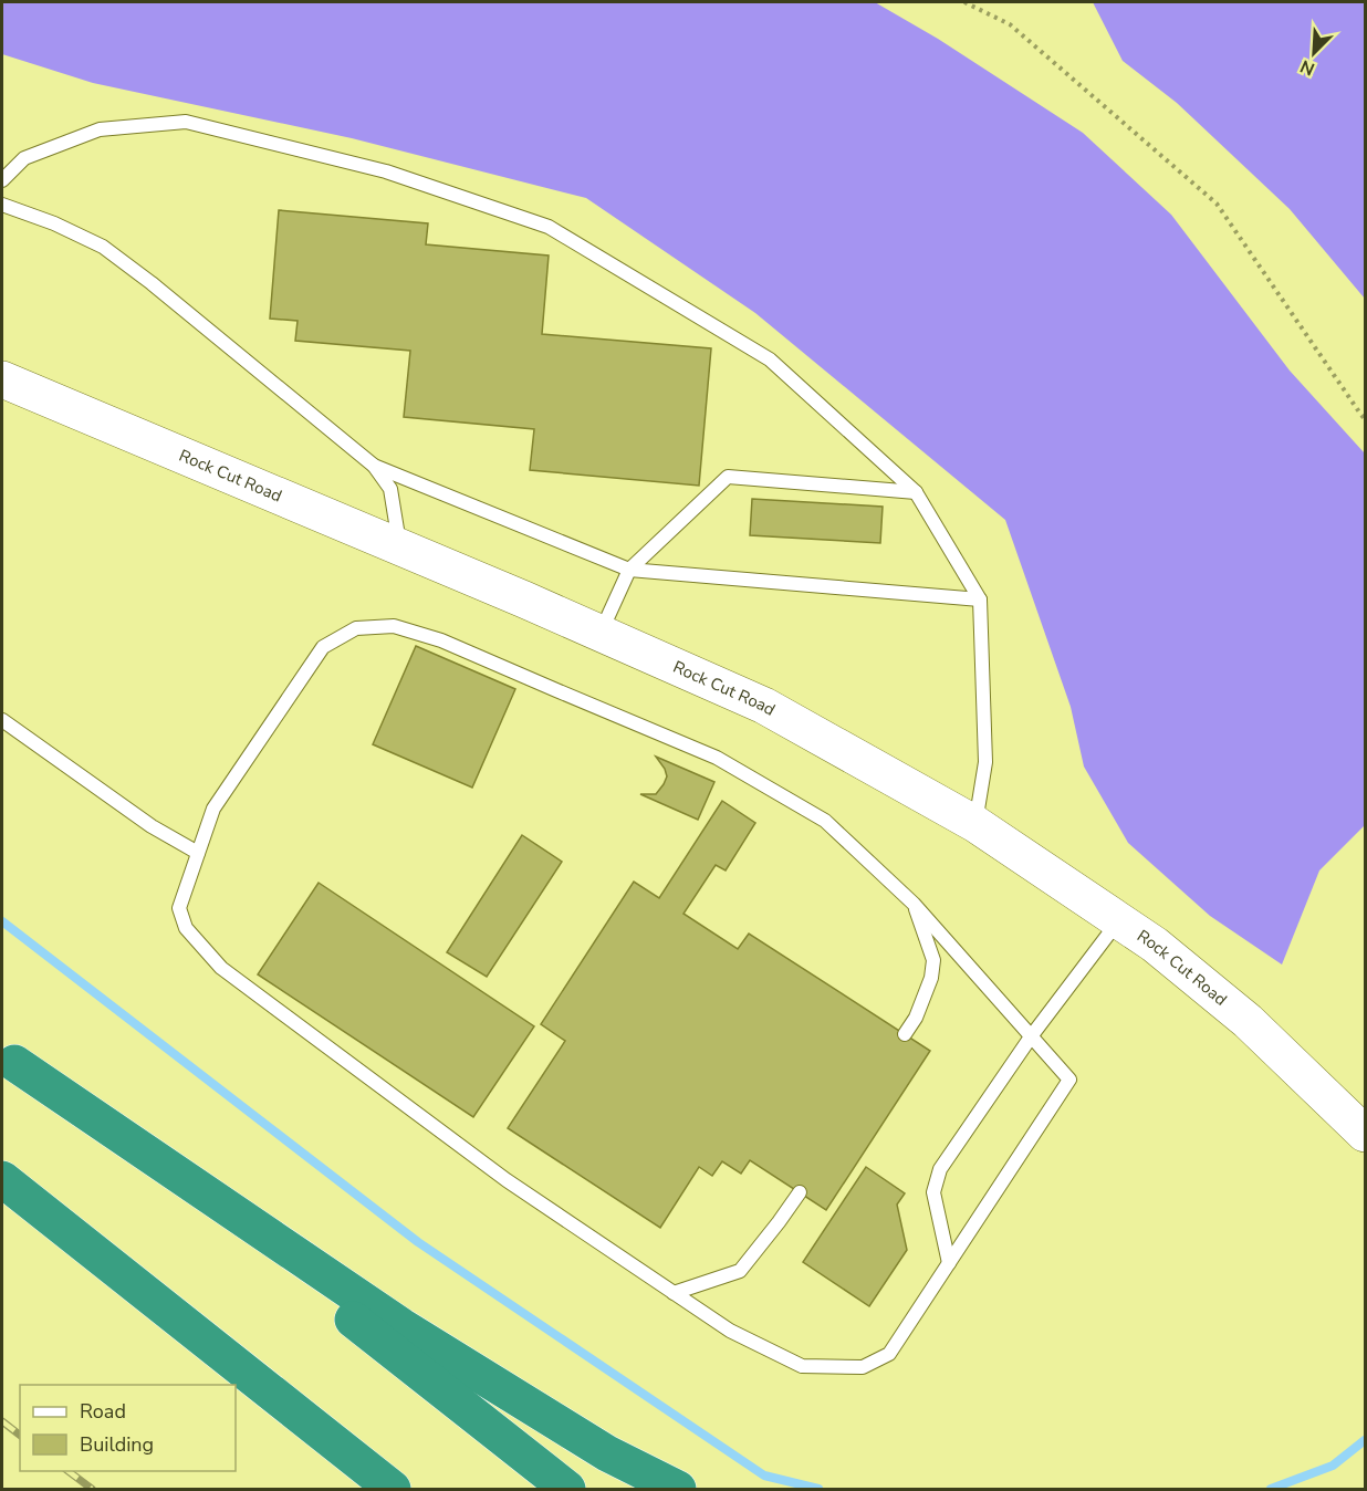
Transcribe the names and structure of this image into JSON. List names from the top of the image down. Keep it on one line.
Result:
{"streets":{"street":["Rock Cut Road"]},"legend":["Road","Building"],"north":"bottom left"}
